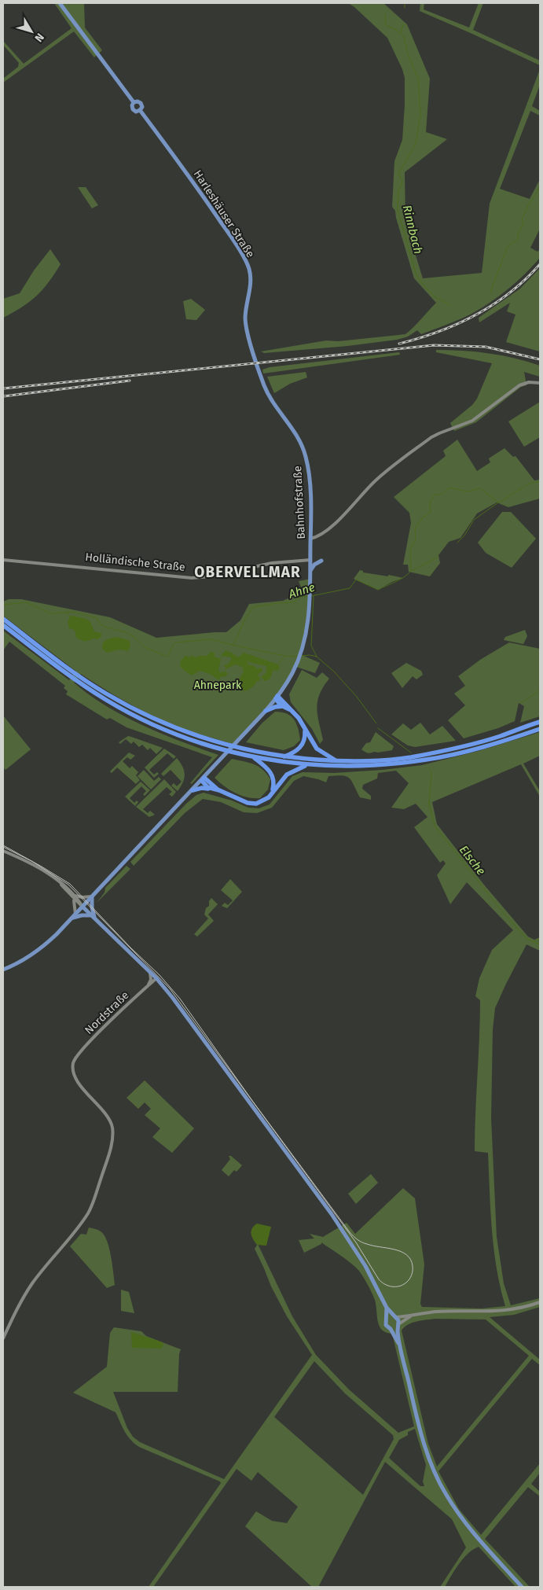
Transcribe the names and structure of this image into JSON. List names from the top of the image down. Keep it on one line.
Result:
{"streets":{"main road":["Harleshäuser Straße","Bahnhofstraße"],"street":["Holländische Straße","Nordstraße"]},"crossings":[["Harleshäuser Straße","Bahnhofstraße"],["Bahnhofstraße","Holländische Straße"]],"districts":["OBERVELLMAR"],"water":["Rinnbach","Ahne","Elsche"],"parks":["Ahnepark"],"north":"bottom right"}
